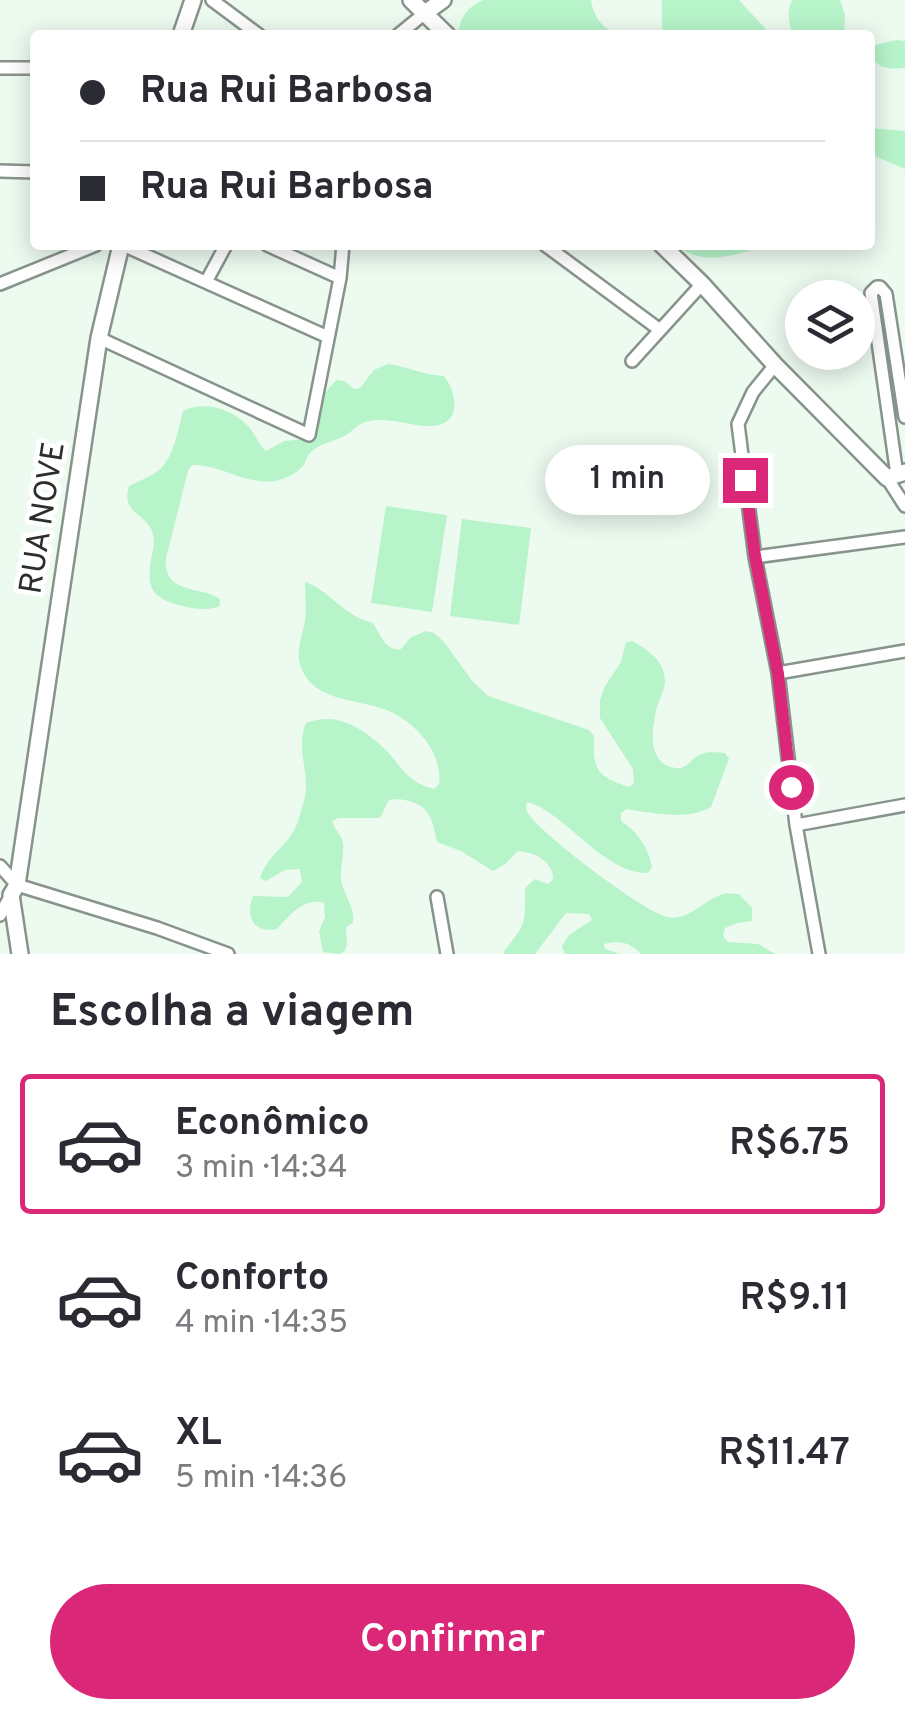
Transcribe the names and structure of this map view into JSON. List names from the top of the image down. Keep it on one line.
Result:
{"streets":{"street":["RUA NOVE"]},"page":{"banner":["Rua Rui Barbosa","Rua Rui Barbosa"],"bubble":"1 min","heading":"Escolha a viagem","list":[{"name":"Econômico","note":"3 min · 14:34","value":"R$6.75"},{"name":"Conforto","note":"4 min · 14:35","value":"R$9.11"},{"name":"XL","note":"5 min · 14:36","value":"R$11.47"}],"buttons":"Confirmar"}}
